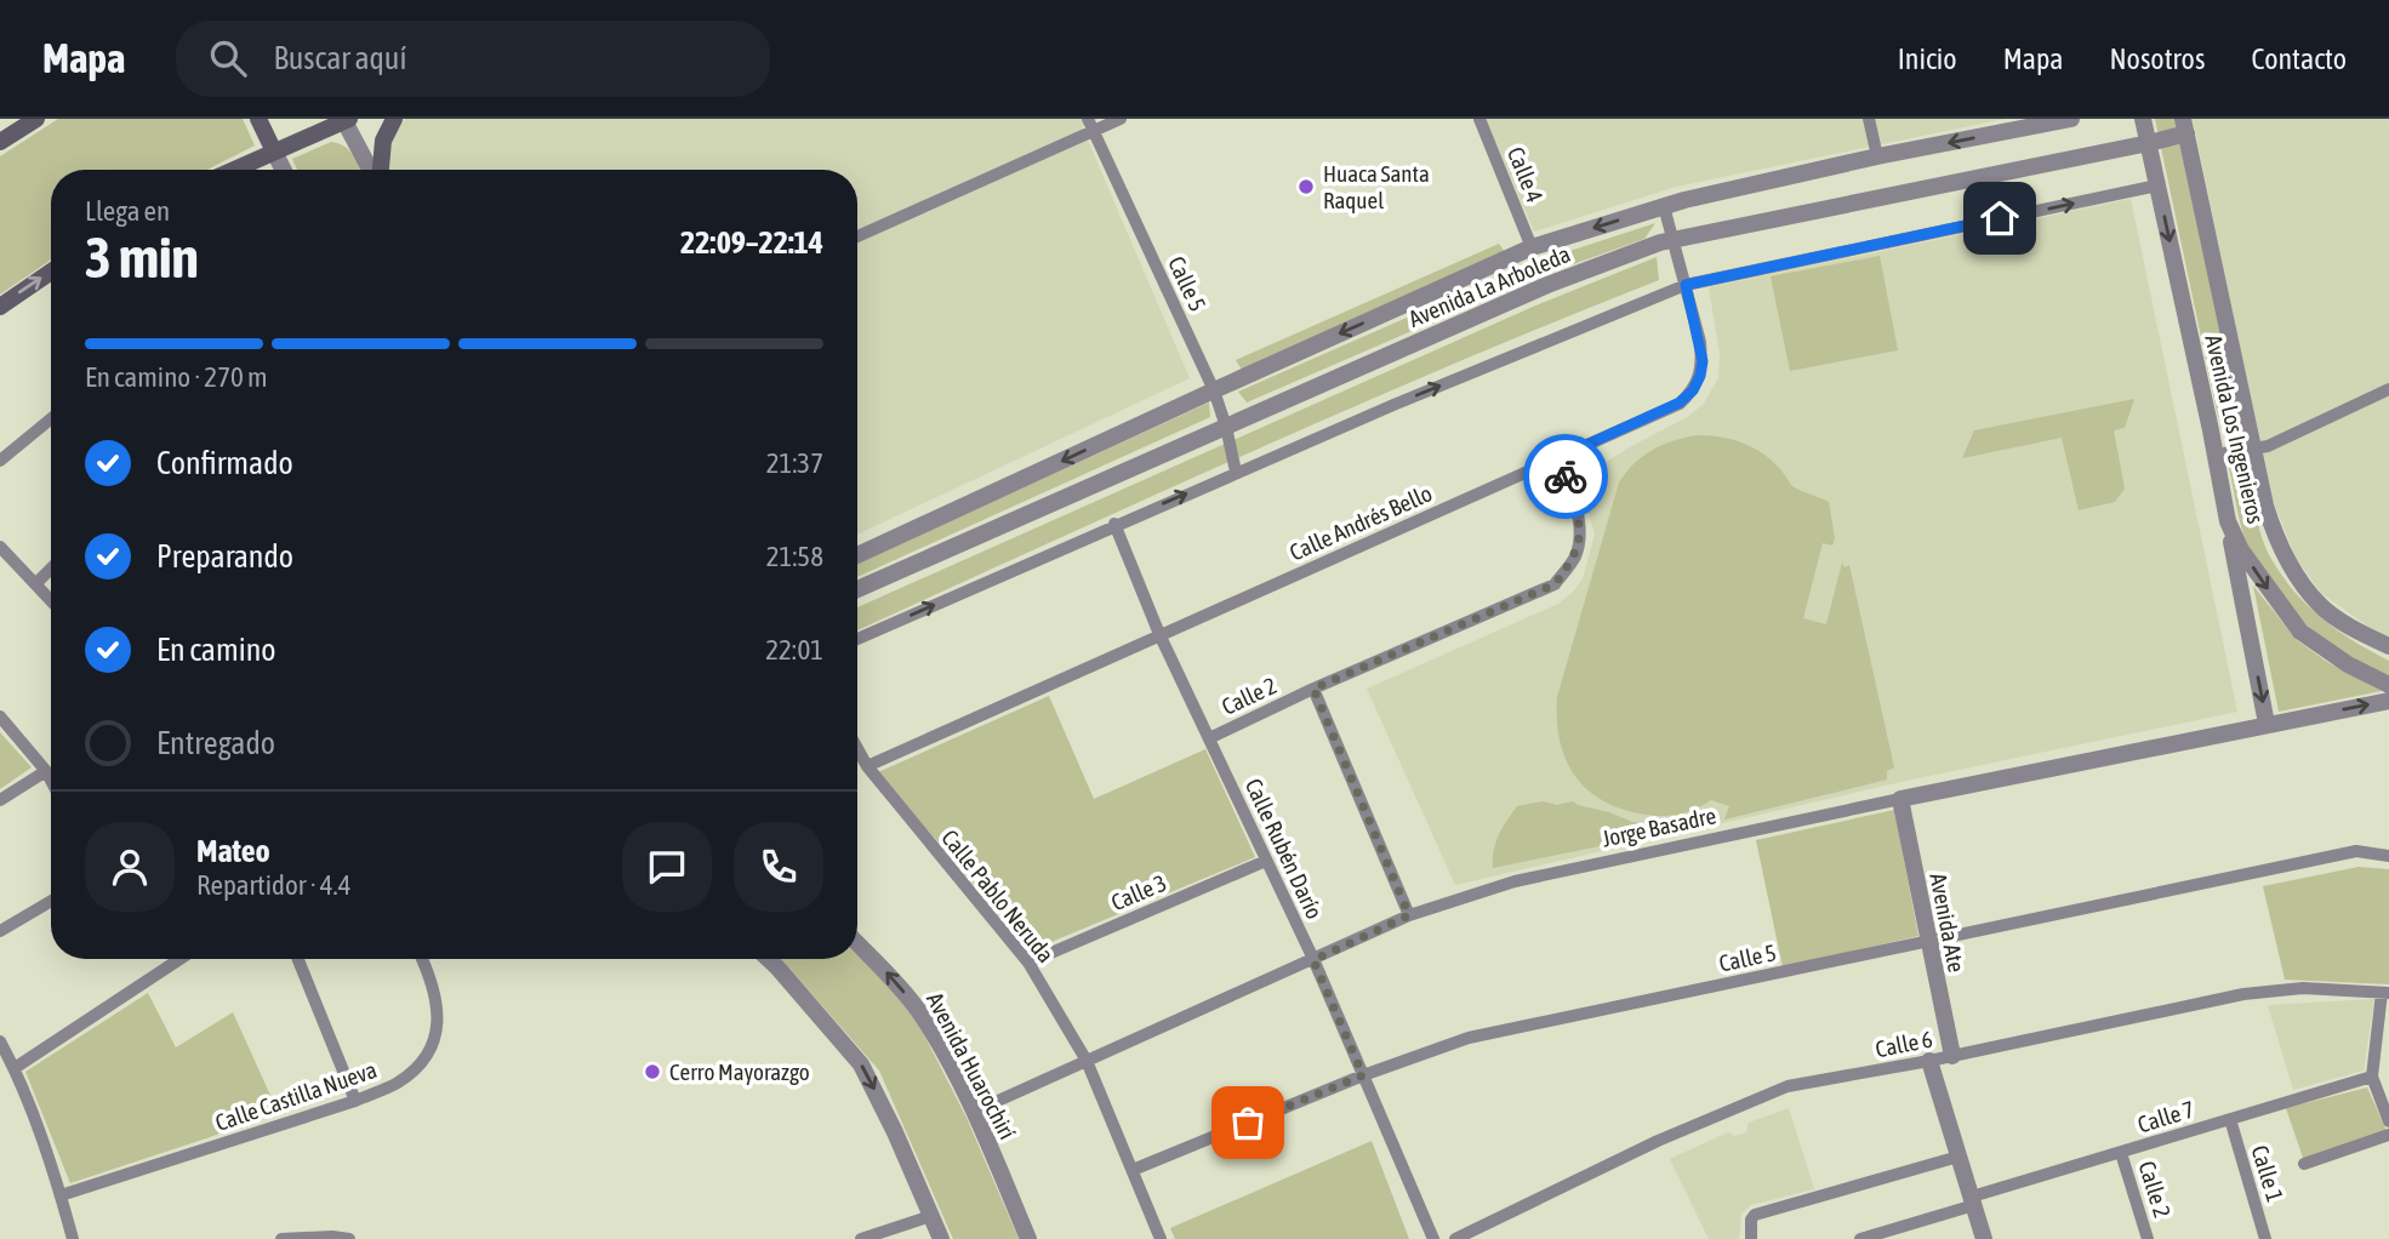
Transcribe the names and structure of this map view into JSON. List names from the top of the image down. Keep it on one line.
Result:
{"streets":{"street":["Calle 4","Calle 5","Avenida La Arboleda","Avenida Los Ingenieros","Calle Andrés Bello","Calle 2","Jorge Basadre","Calle Rubén Darío","Calle 3","Calle Pablo Neruda","Avenida Ate","Calle 6","Avenida Huarochirí","Calle Castilla Nueva","Calle 7","Calle 1"]},"crossings":[["Calle 4","Avenida La Arboleda"],["Calle 5","Avenida La Arboleda"],["Calle 5","Calle Rubén Darío"],["Calle 5","Calle Pablo Neruda"],["Calle 5","Avenida Ate"],["Avenida La Arboleda","Avenida Los Ingenieros"],["Avenida La Arboleda","Calle Andrés Bello"],["Calle Andrés Bello","Calle 2"],["Calle Andrés Bello","Calle Rubén Darío"],["Calle Andrés Bello","Calle Pablo Neruda"],["Calle 2","Calle Rubén Darío"],["Calle 2","Calle 7"],["Jorge Basadre","Calle Rubén Darío"],["Jorge Basadre","Calle Pablo Neruda"],["Jorge Basadre","Avenida Ate"],["Jorge Basadre","Avenida Huarochirí"],["Calle Rubén Darío","Calle 3"],["Calle 3","Calle Pablo Neruda"],["Avenida Ate","Calle 6"],["Calle 7","Calle 1"]],"places":["Huaca Santa Raquel","Cerro Mayorazgo"],"page":{"header":"Mapa","search":"Buscar aquí","nav":["Inicio","Mapa","Nosotros","Contacto"],"heading":["3 min","Llega en","22:09–22:14"],"panel":["Mateo","Repartidor · 4.4"],"bar":"En camino · 270 m","list":[["Confirmado","21:37"],["Preparando","21:58"],["En camino","22:01"],"Entregado"]}}
